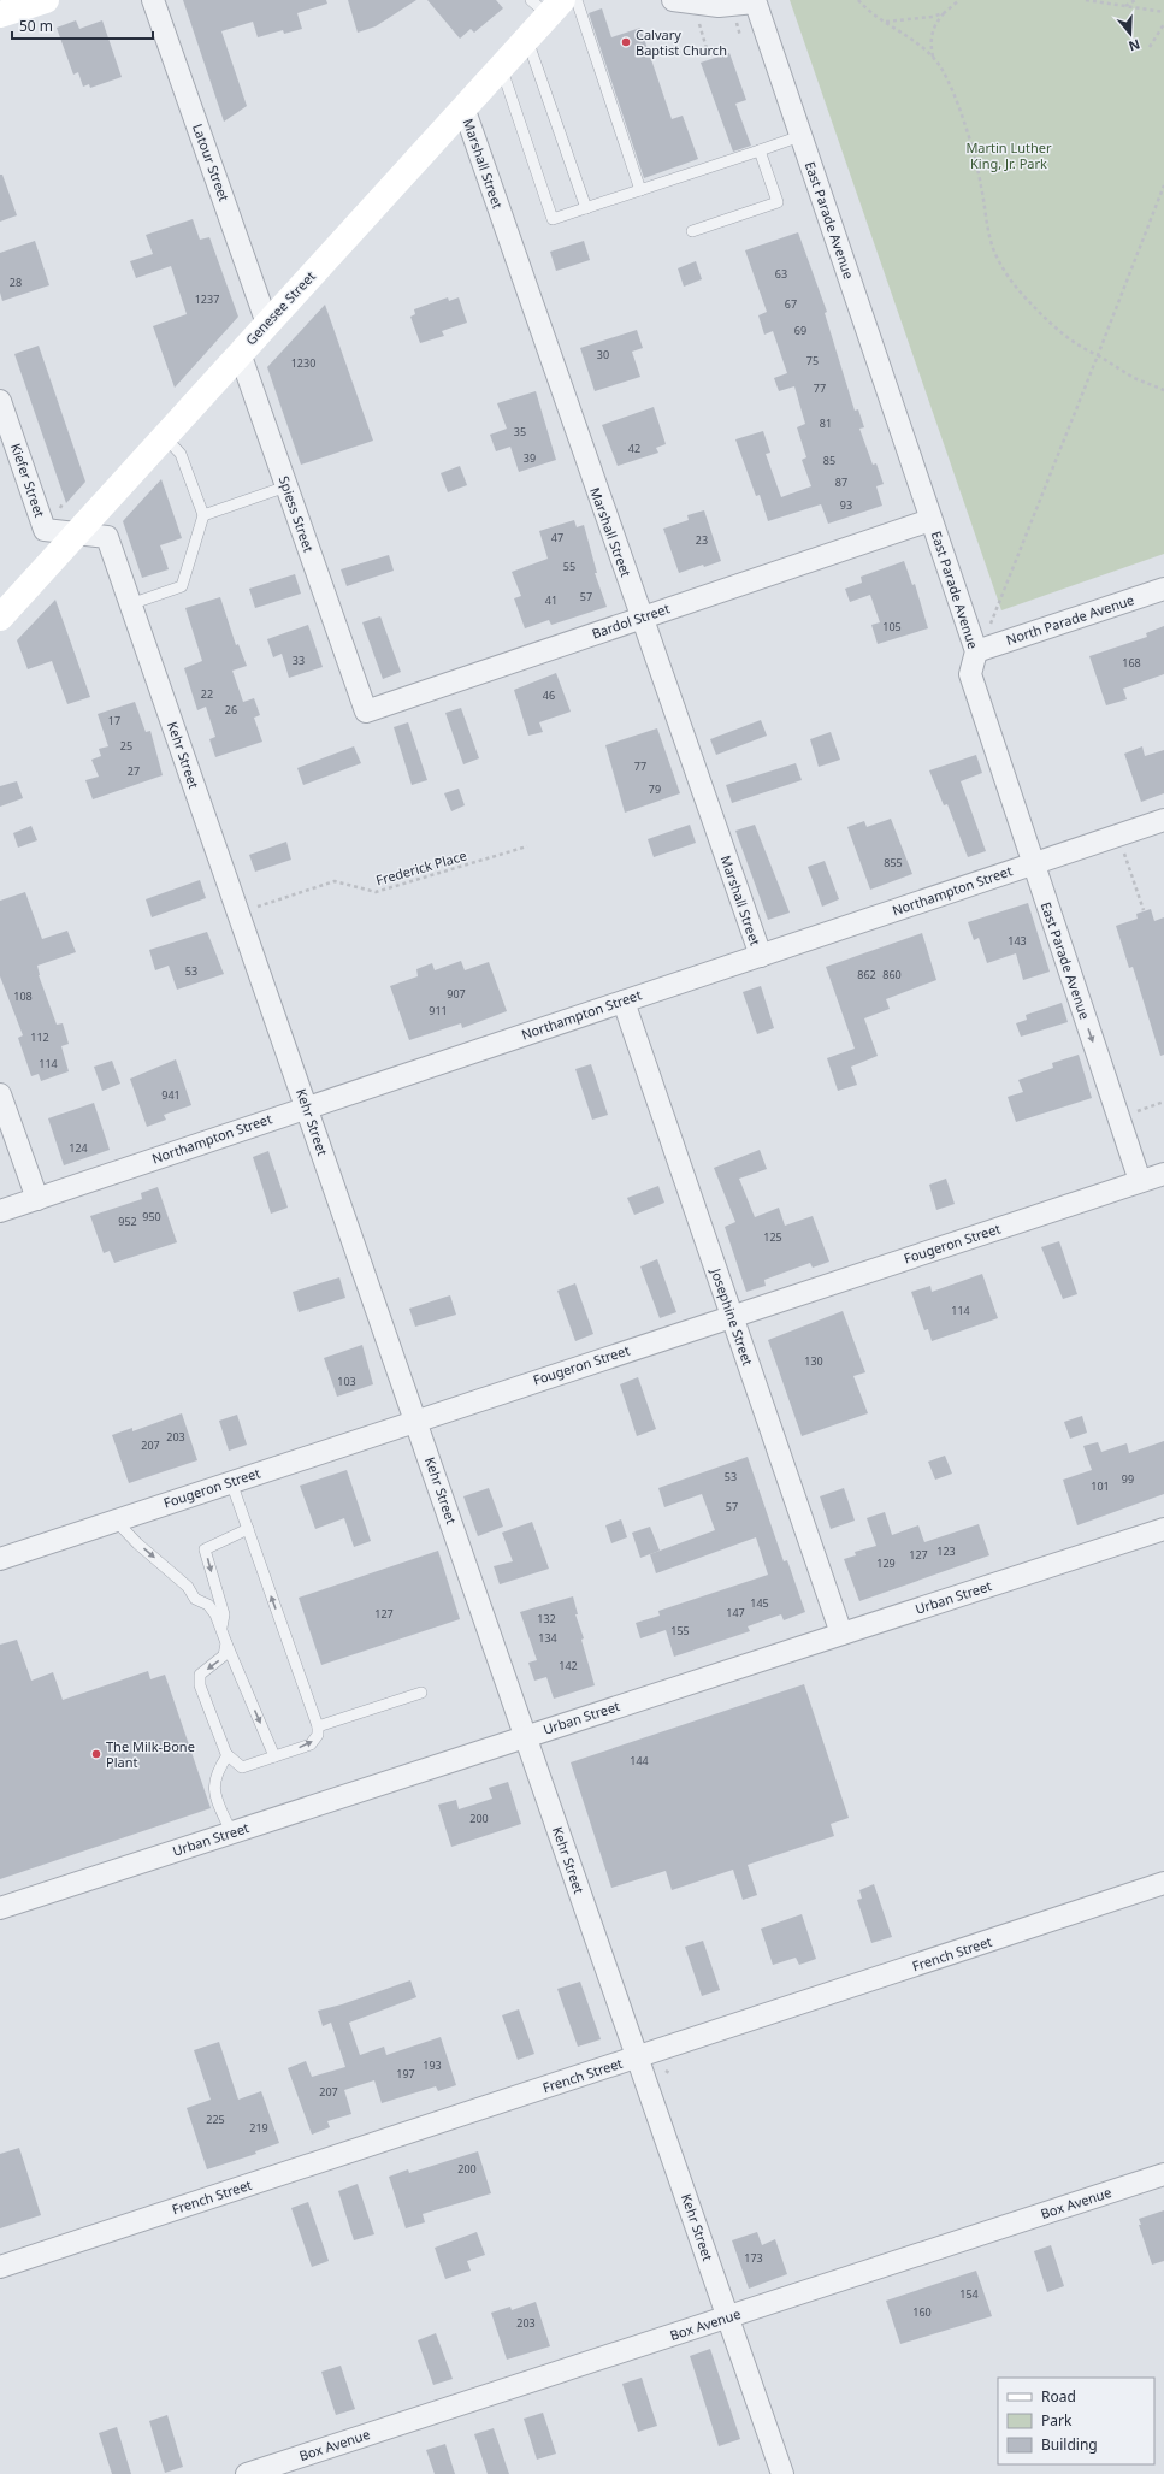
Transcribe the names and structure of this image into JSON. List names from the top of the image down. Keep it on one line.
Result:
{"streets":{"main road":["Genesee Street"],"street":["Latour Street","Marshall Street","East Parade Avenue","Kiefer Street","Spiess Street","North Parade Avenue","Bardol Street","Kehr Street","Northampton Street","Fougeron Street","Josephine Street","Urban Street","French Street","Box Avenue"],"path":["Frederick Place"]},"crossings":[["Latour Street","Genesee Street"],["Marshall Street","Genesee Street"],["Marshall Street","Bardol Street"],["Marshall Street","Northampton Street"],["East Parade Avenue","North Parade Avenue"],["East Parade Avenue","Bardol Street"],["East Parade Avenue","Northampton Street"],["East Parade Avenue","Fougeron Street"],["Genesee Street","Kiefer Street"],["Genesee Street","Spiess Street"],["Genesee Street","Kehr Street"],["Kiefer Street","Kehr Street"],["Spiess Street","Bardol Street"],["Kehr Street","Frederick Place"],["Kehr Street","Northampton Street"],["Kehr Street","Fougeron Street"],["Kehr Street","Urban Street"],["Kehr Street","French Street"],["Kehr Street","Box Avenue"],["Northampton Street","Josephine Street"],["Fougeron Street","Josephine Street"],["Josephine Street","Urban Street"]],"parks":["Martin Luther King, Jr. Park"],"places":["Calvary Baptist Church","The Milk-Bone Plant"],"house_numbers":["63","28","1237","67","69","30","75","1230","77","81","35","42","39","85","87","93","47","23","55","57","41","105","33","168","22","46","26","17","25","77","27","79","855","143","53","862","860","907","108","911","112","114","941","124","950","952","125","114","130","103","203","207","53","99","101","57","123","127","129","145","147","127","132","155","134","142","144","200","193","197","207","225","219","200","173","154","160","203"],"legend":["Road","Park","Building"],"scale_bar":"50 m","north":"bottom"}
